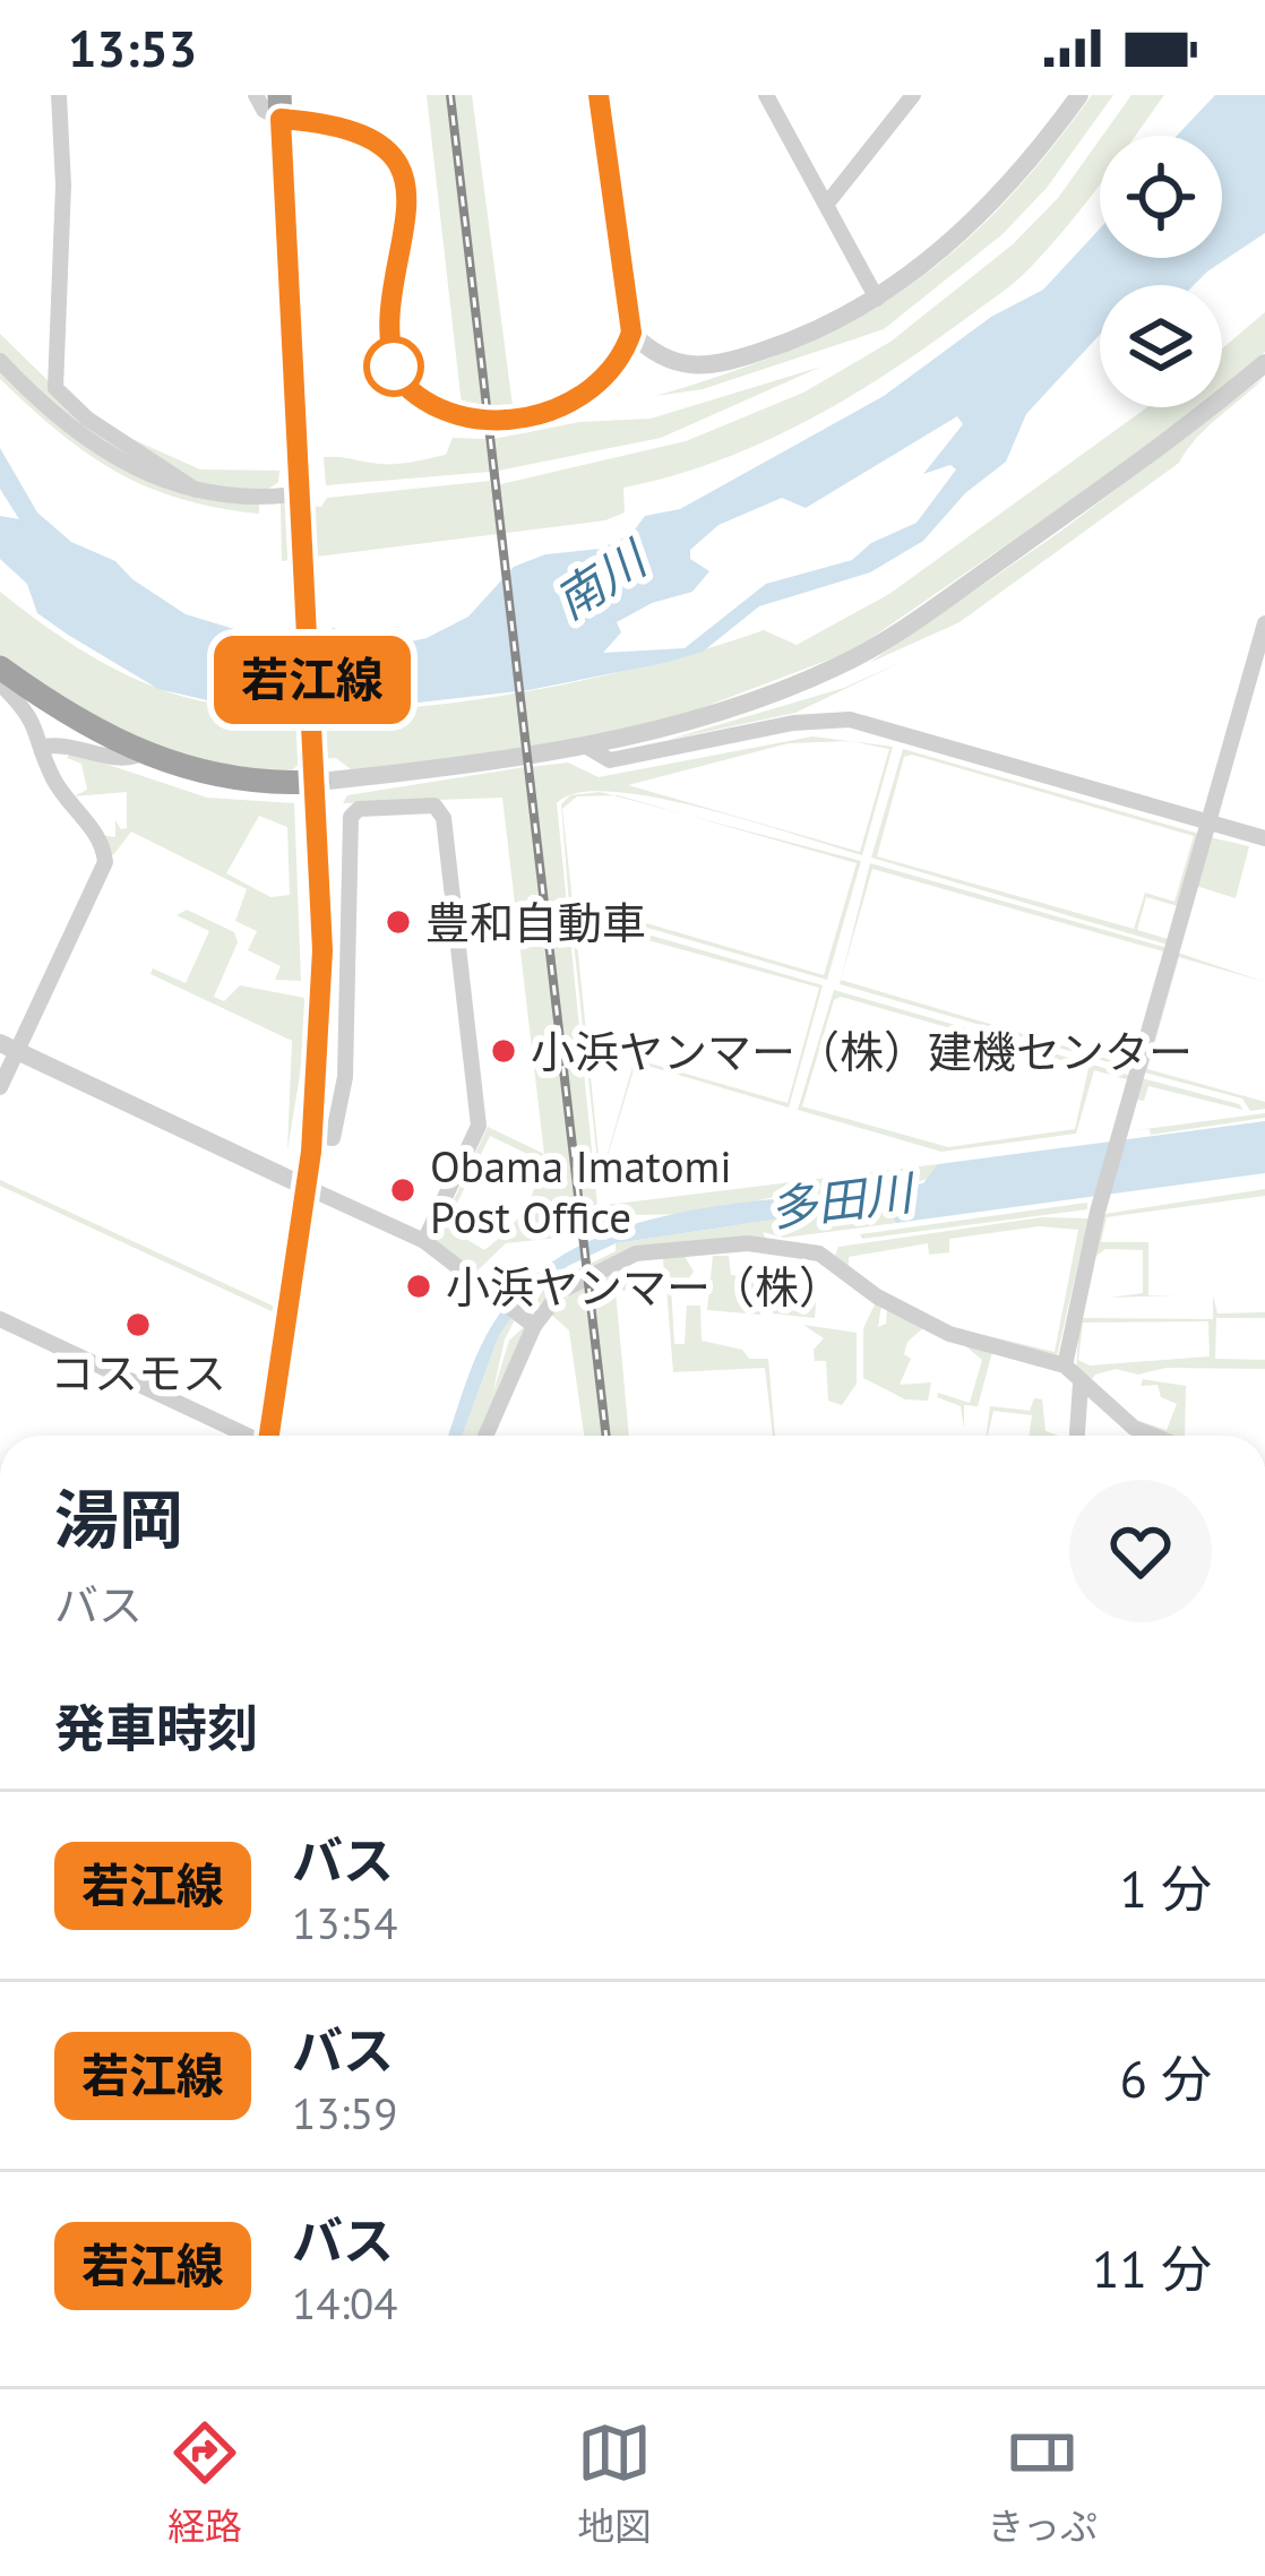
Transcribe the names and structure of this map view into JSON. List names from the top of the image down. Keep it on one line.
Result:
{"water":["南川","多田川"],"places":["豊和自動車","小浜ヤンマー（株）建機センター","Obama Imatomi Post Office","小浜ヤンマー（株）","コスモス"],"lines":["bus line 若江線"],"page":{"status":"13:53","on_map":"若江線","heading":[["湯岡","バス"],"発車時刻"],"list":[{"mark":"若江線","name":"バス","note":"13:54","value":"1 分"},{"mark":"若江線","name":"バス","note":"13:59","value":"6 分"},{"mark":"若江線","name":"バス","note":"14:04","value":"11 分"}],"tabs":["経路","地図","きっぷ"]}}
